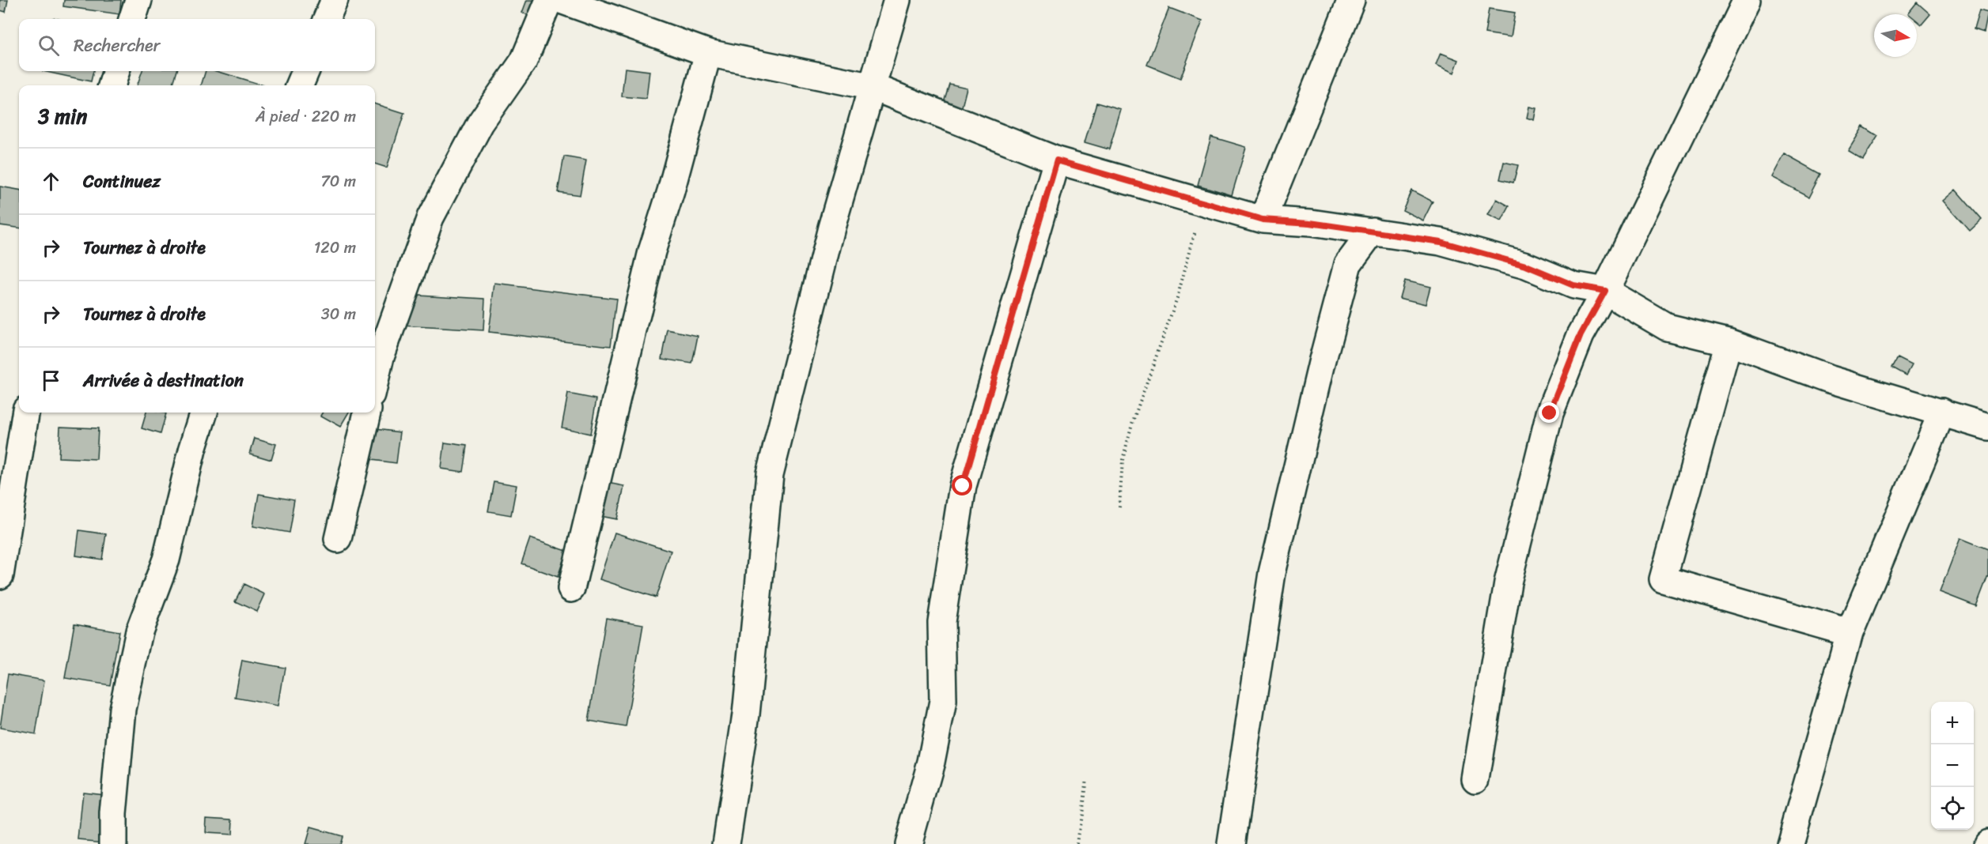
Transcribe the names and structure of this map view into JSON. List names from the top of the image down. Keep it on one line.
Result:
{"north":"right","page":{"search":"Rechercher","heading":["3 min","À pied · 220 m"],"list":[["Continuez","70 m"],["Tournez à droite","120 m"],["Tournez à droite","30 m"],"Arrivée à destination"],"map_buttons":["+","−"]}}
